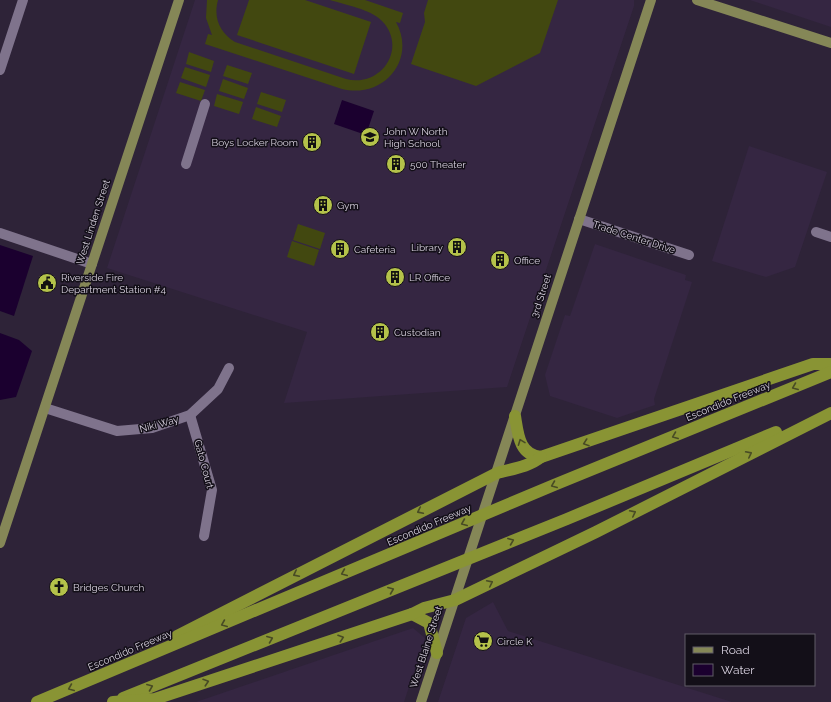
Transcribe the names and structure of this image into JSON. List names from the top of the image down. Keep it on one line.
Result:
{"streets":{"highway":["Escondido Freeway"],"main road":["West Linden Street","3rd Street","West Blaine Street"],"street":["Trade Center Drive","Niki Way","Gato Court"]},"crossings":[["West Linden Street","Niki Way"],["Trade Center Drive","3rd Street"],["3rd Street","West Blaine Street"],["Niki Way","Gato Court"]],"places":{"school or university":["John W North High School"],"building":["Boys Locker Room","500 Theater","Gym","Library","Cafeteria","Office","LR Office","Custodian"],"public building":["Riverside Fire Department Station #4"],"church":["Bridges Church"],"supermarket":["Circle K"]},"legend":["Road","Water"]}
